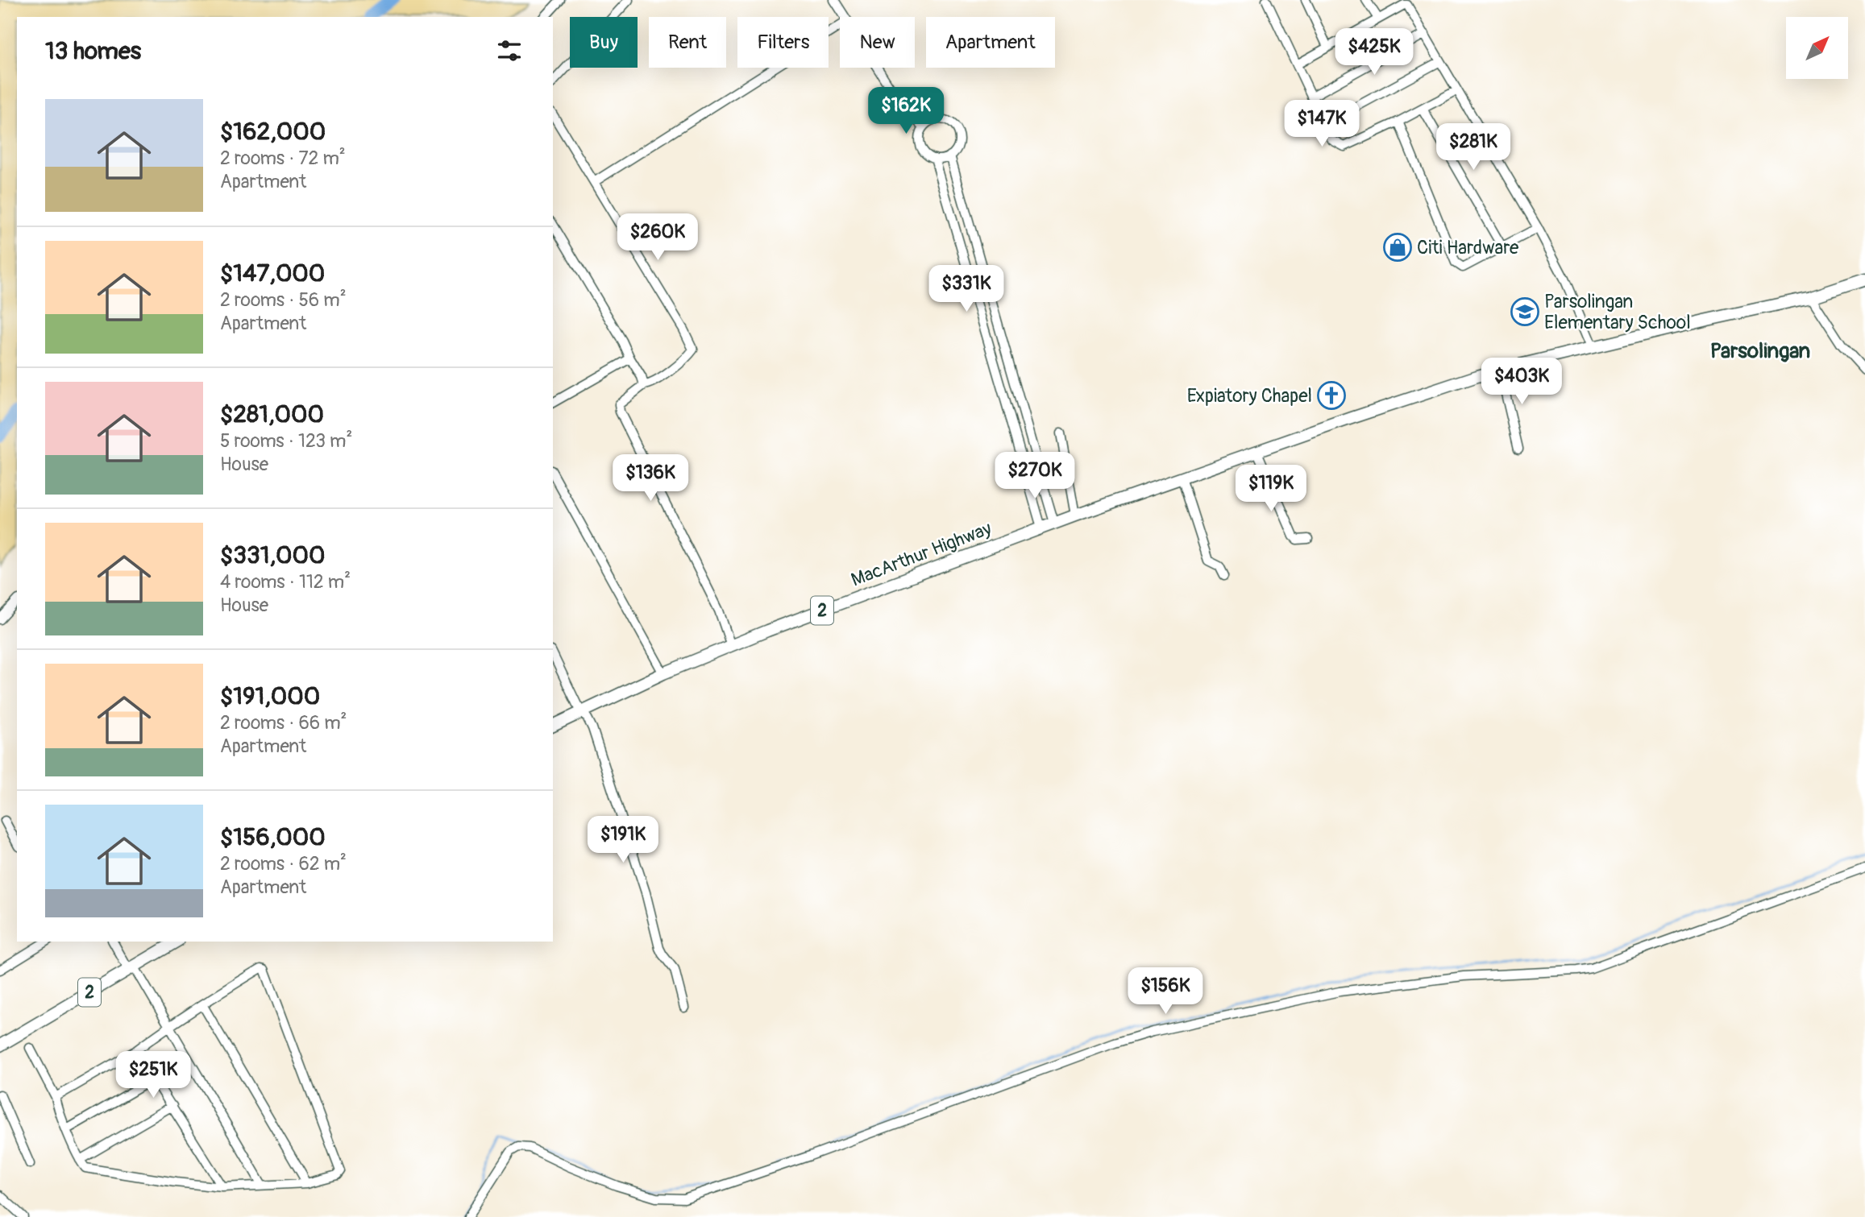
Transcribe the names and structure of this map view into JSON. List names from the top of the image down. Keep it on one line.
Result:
{"streets":{"highway":["MacArthur Highway","2"]},"districts":["Parsolingan"],"places":{"shop":["Citi Hardware"],"school or university":["Parsolingan Elementary School"],"church":["Expiatory Chapel"]},"north":"top right","page":{"chip":["Buy","Rent","Filters","New","Apartment"],"heading":"13 homes","price":["$425K","$162K","$147K","$281K","$260K","$331K","$403K","$270K","$136K","$119K","$191K","$156K","$251K"],"list":[{"name":"$162,000","note":"2 rooms · 72 m² · Apartment"},{"name":"$147,000","note":"2 rooms · 56 m² · Apartment"},{"name":"$281,000","note":"5 rooms · 123 m² · House"},{"name":"$331,000","note":"4 rooms · 112 m² · House"},{"name":"$191,000","note":"2 rooms · 66 m² · Apartment"},{"name":"$156,000","note":"2 rooms · 62 m² · Apartment"}]}}
